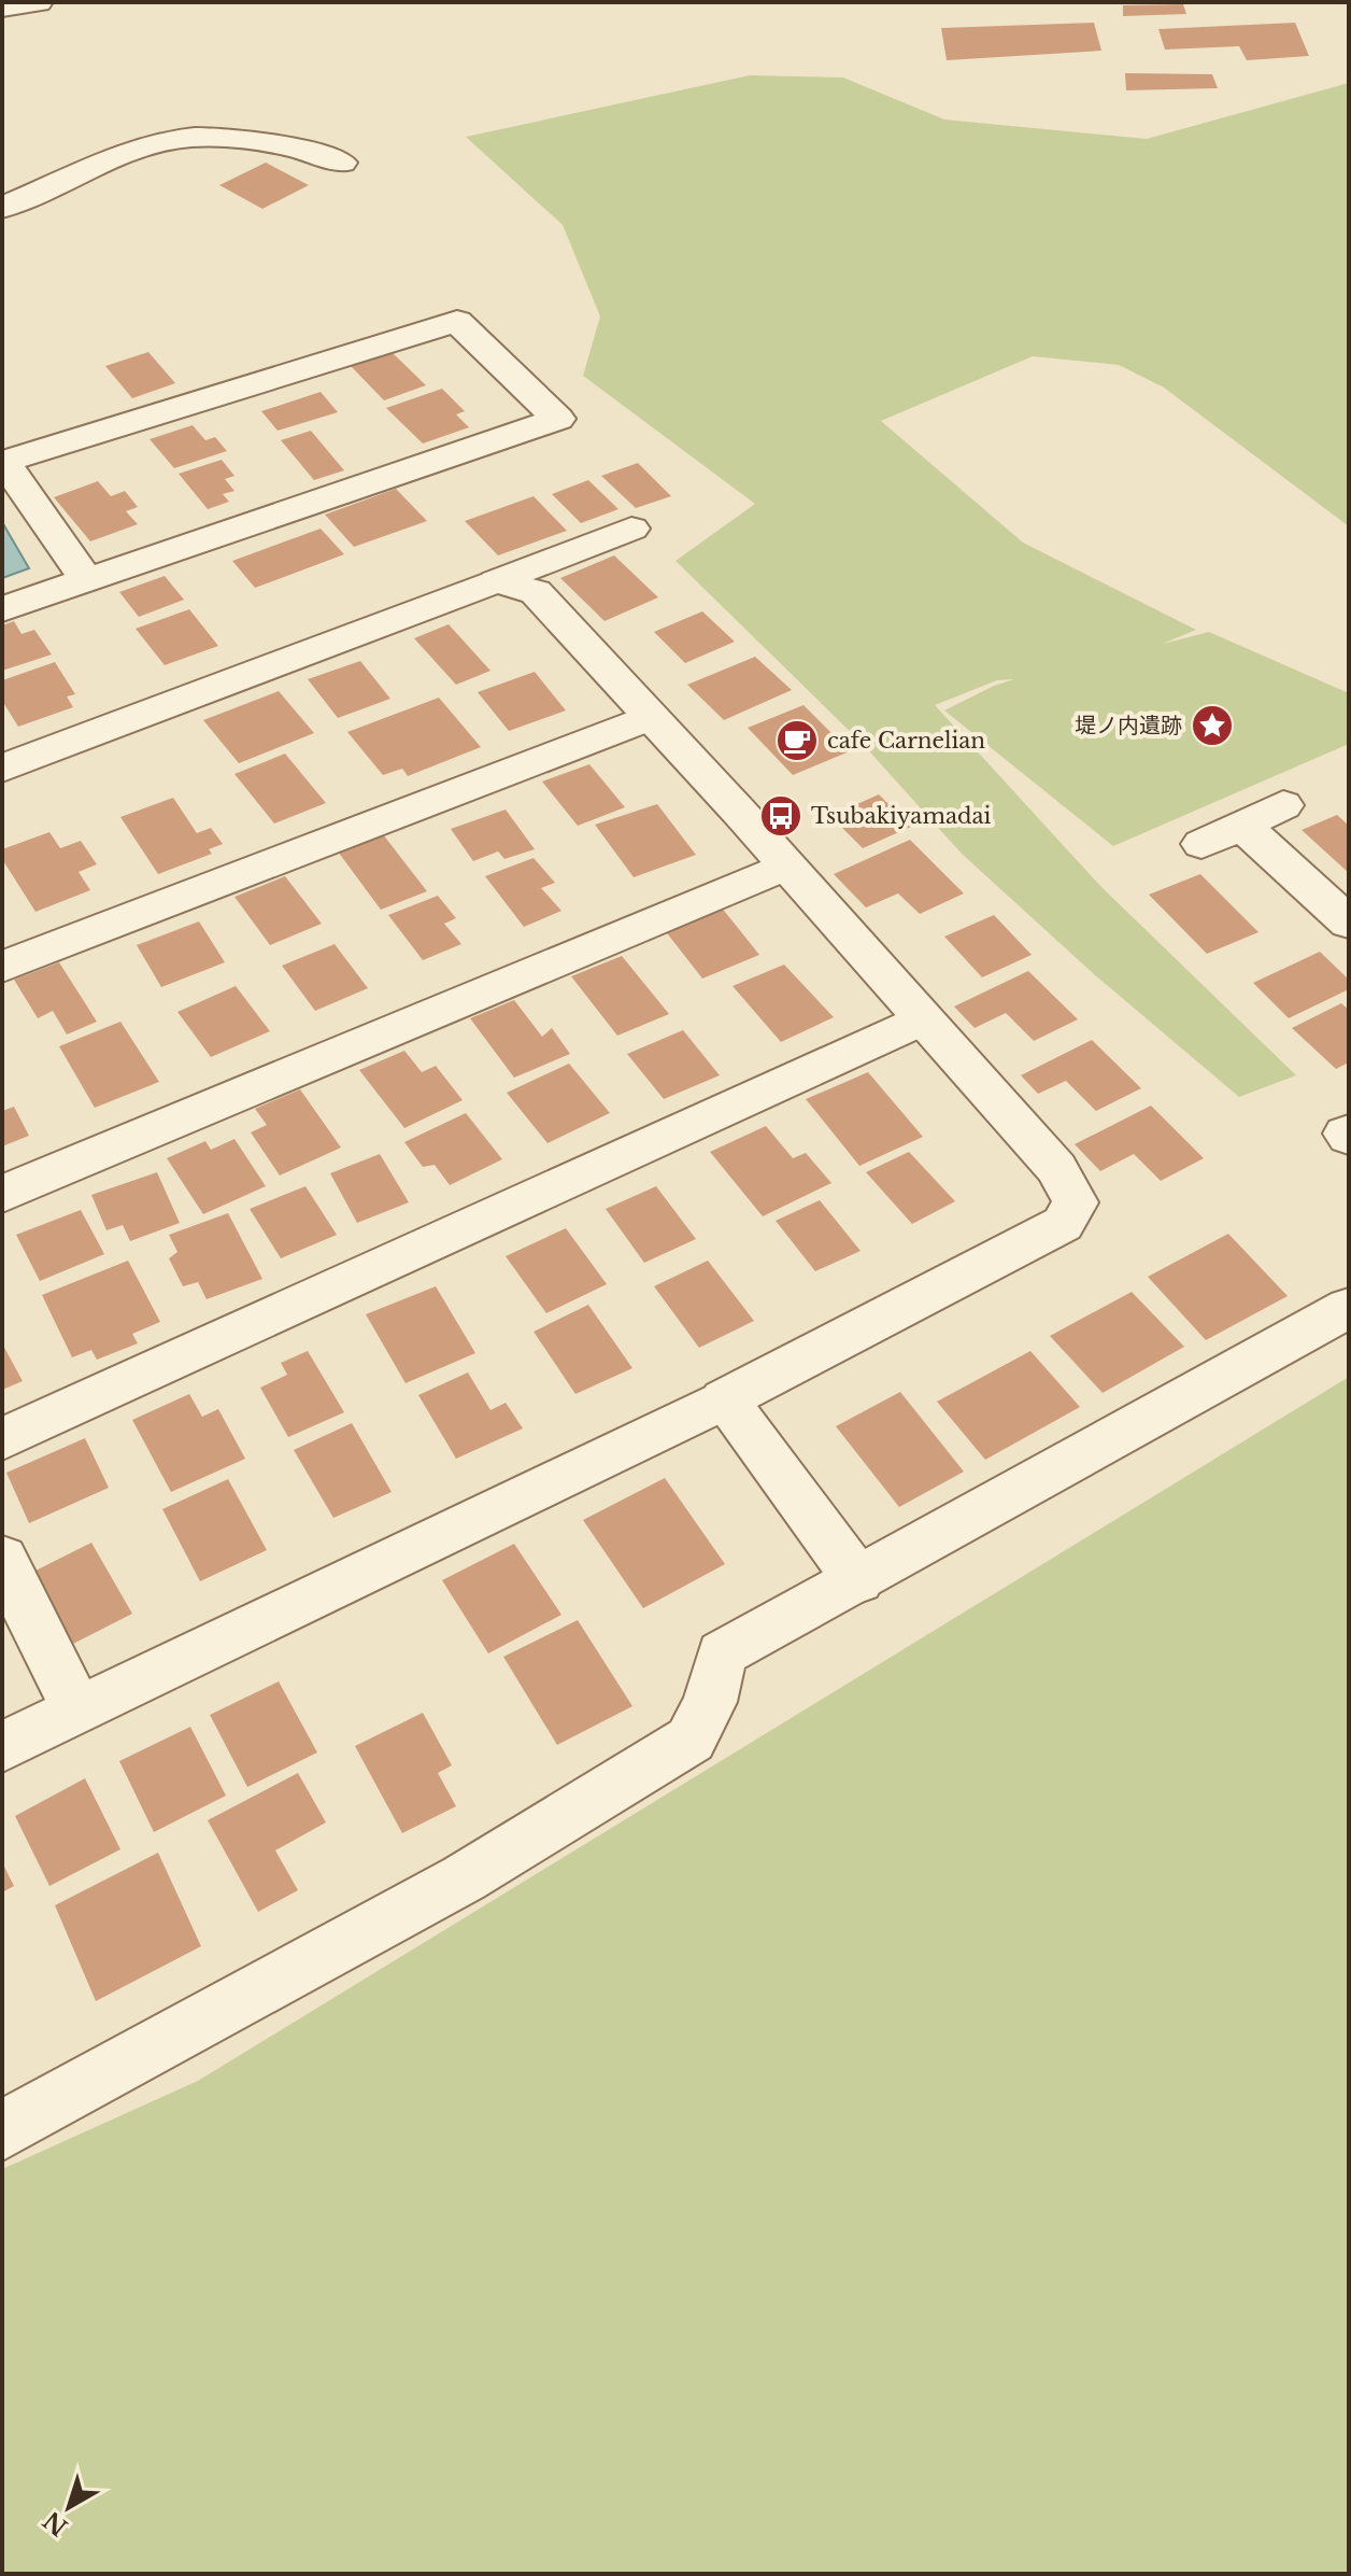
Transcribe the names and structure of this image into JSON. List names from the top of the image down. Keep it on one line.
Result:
{"places":{"place":["堤ノ内遺跡"],"cafe":["cafe Carnelian"],"bus stop":["Tsubakiyamadai"]},"north":"bottom left"}
